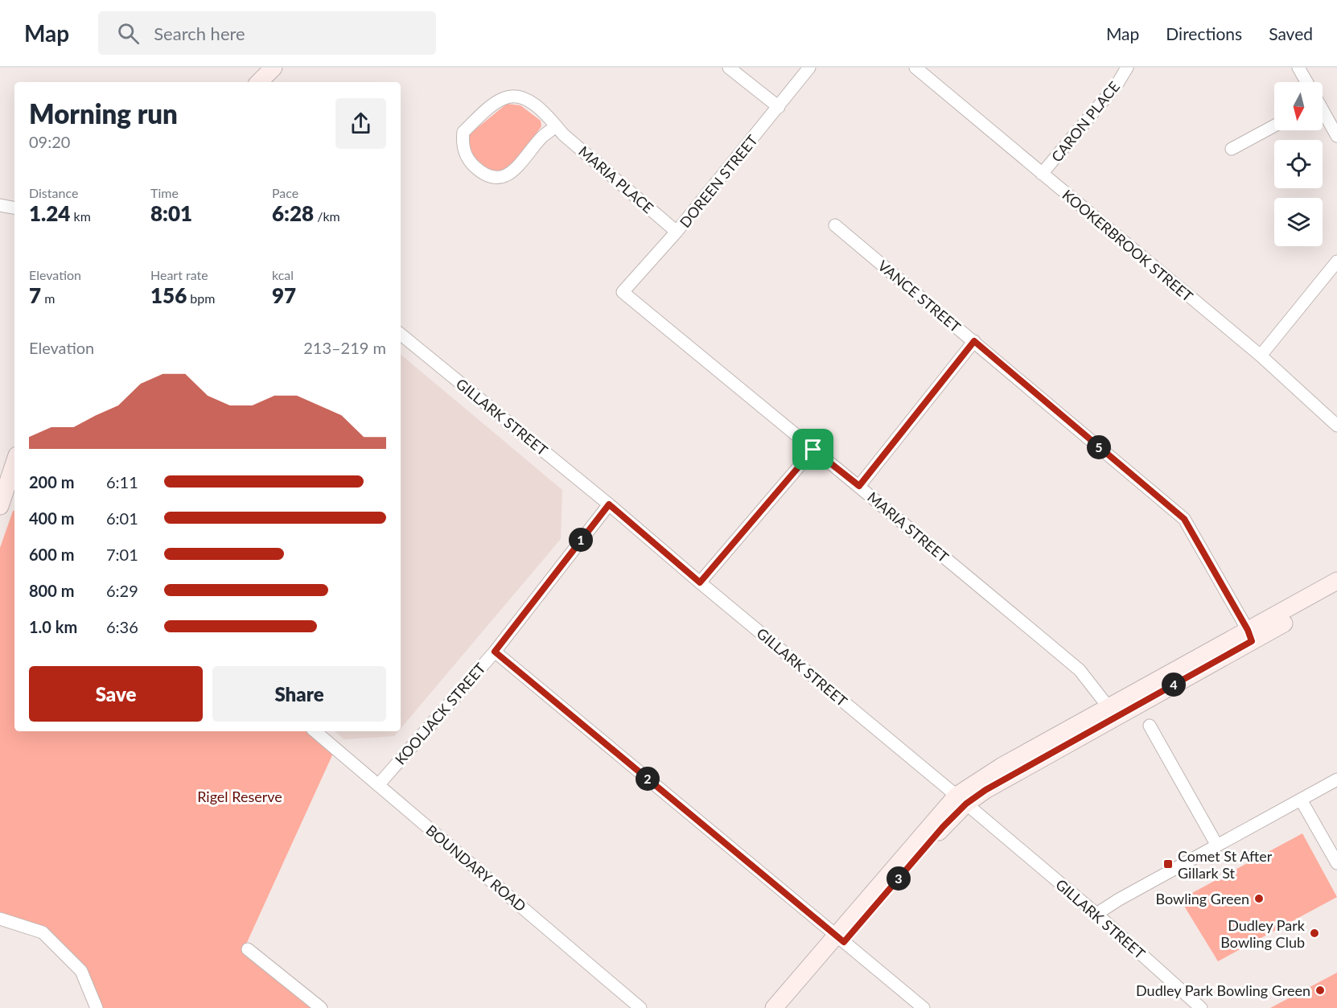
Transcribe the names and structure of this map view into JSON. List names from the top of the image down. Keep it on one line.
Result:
{"streets":{"street":["CARON PLACE","MARIA PLACE","DOREEN STREET","KOOKERBROOK STREET","VANCE STREET","GILLARK STREET","MARIA STREET","KOOLJACK STREET","BOUNDARY ROAD"]},"crossings":[["CARON PLACE","KOOKERBROOK STREET"],["MARIA PLACE","DOREEN STREET"],["DOREEN STREET","MARIA STREET"],["GILLARK STREET","KOOLJACK STREET"],["KOOLJACK STREET","BOUNDARY ROAD"]],"parks":["Rigel Reserve"],"places":{"transit":["Comet St After Gillark St"],"other":["Bowling Green","Dudley Park Bowling Club","Dudley Park Bowling Green"]},"north":"bottom","page":{"header":"Map","search":"Search here","nav":["Map","Directions","Saved"],"heading":["Morning run","09:20"],"stats":[["Distance","1.24 km"],["Time","8:01"],["Pace","6:28 /km"],["Elevation","7 m"],["Heart rate","156 bpm"],["kcal","97"]],"chart":["Elevation","213–219 m"],"pins":["5","1","4","2","3"],"list":[{"name":"200 m","note":"6:11"},{"name":"400 m","note":"6:01"},{"name":"600 m","note":"7:01"},{"name":"800 m","note":"6:29"},{"name":"1.0 km","note":"6:36"}],"buttons":["Save","Share"]}}
